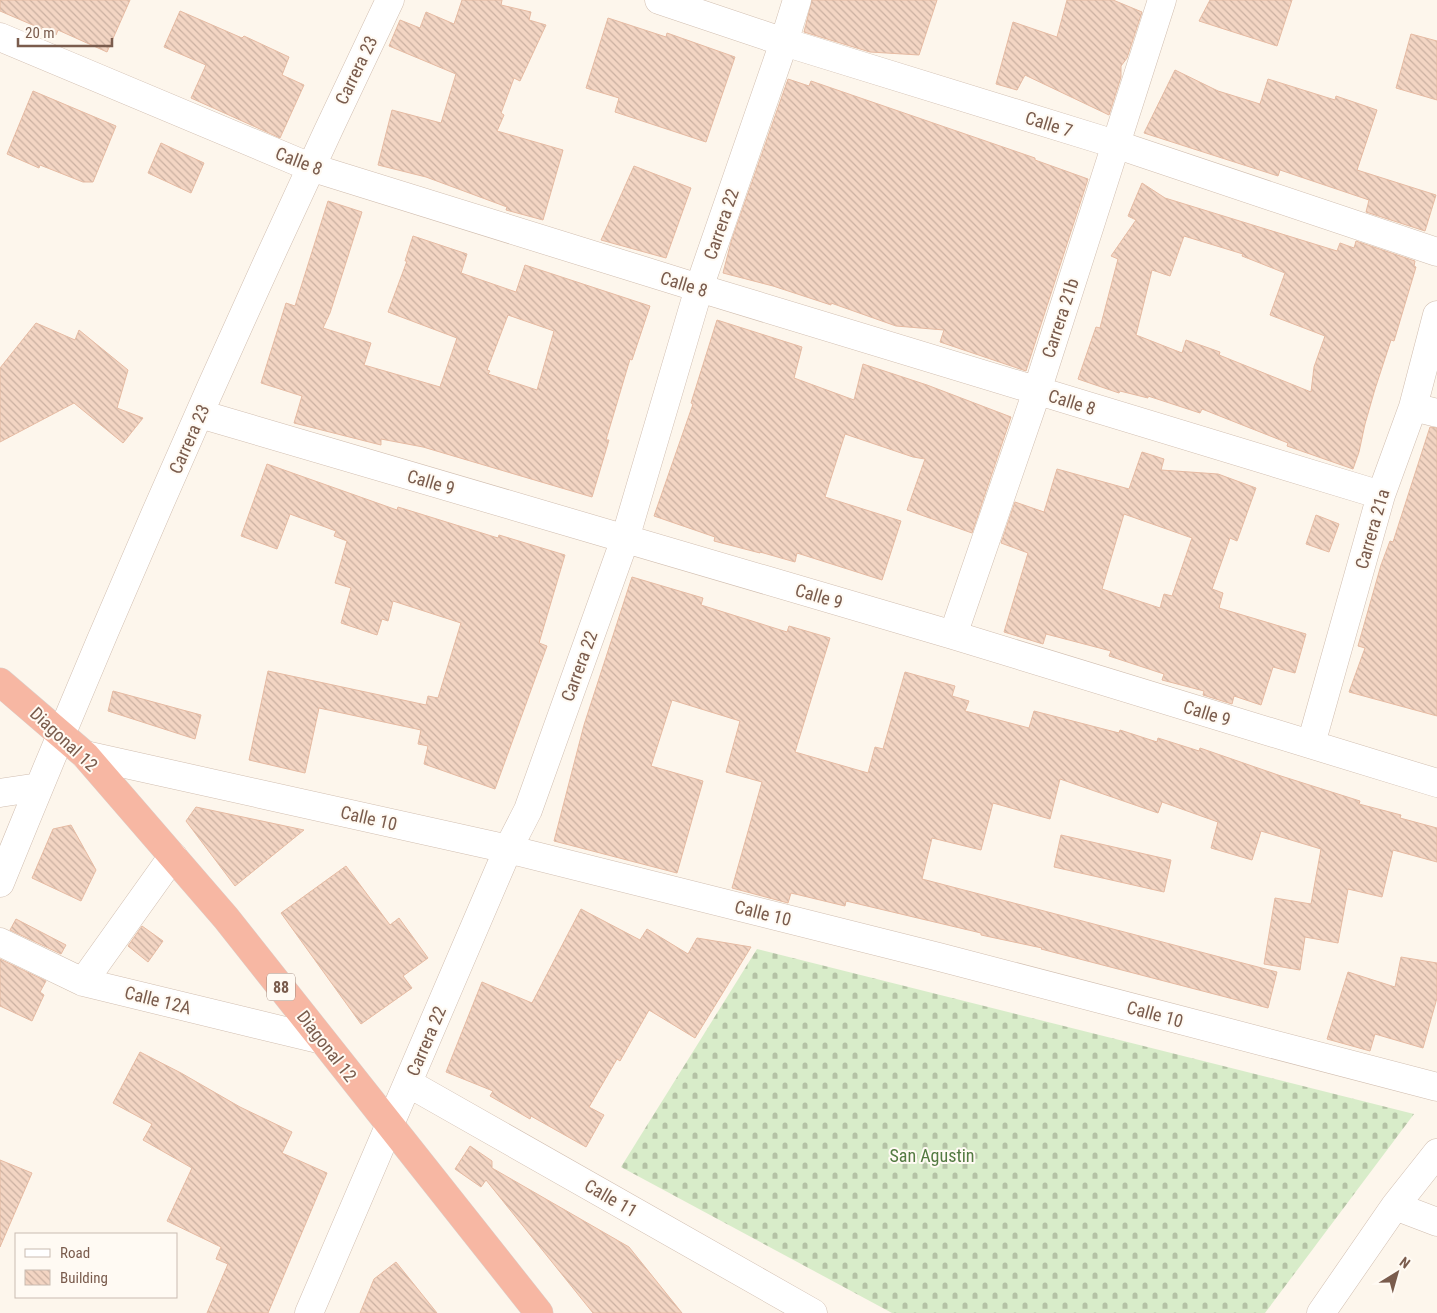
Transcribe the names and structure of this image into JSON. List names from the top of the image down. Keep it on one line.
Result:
{"streets":{"highway":["Diagonal 12","88"],"street":["Carrera 23","Calle 7","Calle 8","Carrera 22","Carrera 21b","Calle 9","Carrera 21a","Calle 10","Calle 12A","Calle 11"]},"crossings":[["Carrera 23","Calle 8"],["Carrera 23","Calle 9"],["Carrera 23","Diagonal 12"],["Calle 7","Carrera 22"],["Calle 7","Carrera 21b"],["Calle 8","Carrera 22"],["Calle 8","Carrera 21b"],["Calle 8","Carrera 21a"],["Carrera 22","Calle 9"],["Carrera 22","Diagonal 12"],["Carrera 22","Calle 10"],["Carrera 22","Calle 11"],["Carrera 21b","Calle 9"],["Calle 9","Carrera 21a"],["Diagonal 12","Calle 10"],["Diagonal 12","Calle 12A"]],"parks":["San Agustin"],"legend":["Road","Building"],"scale_bar":"20 m","north":"top right"}
